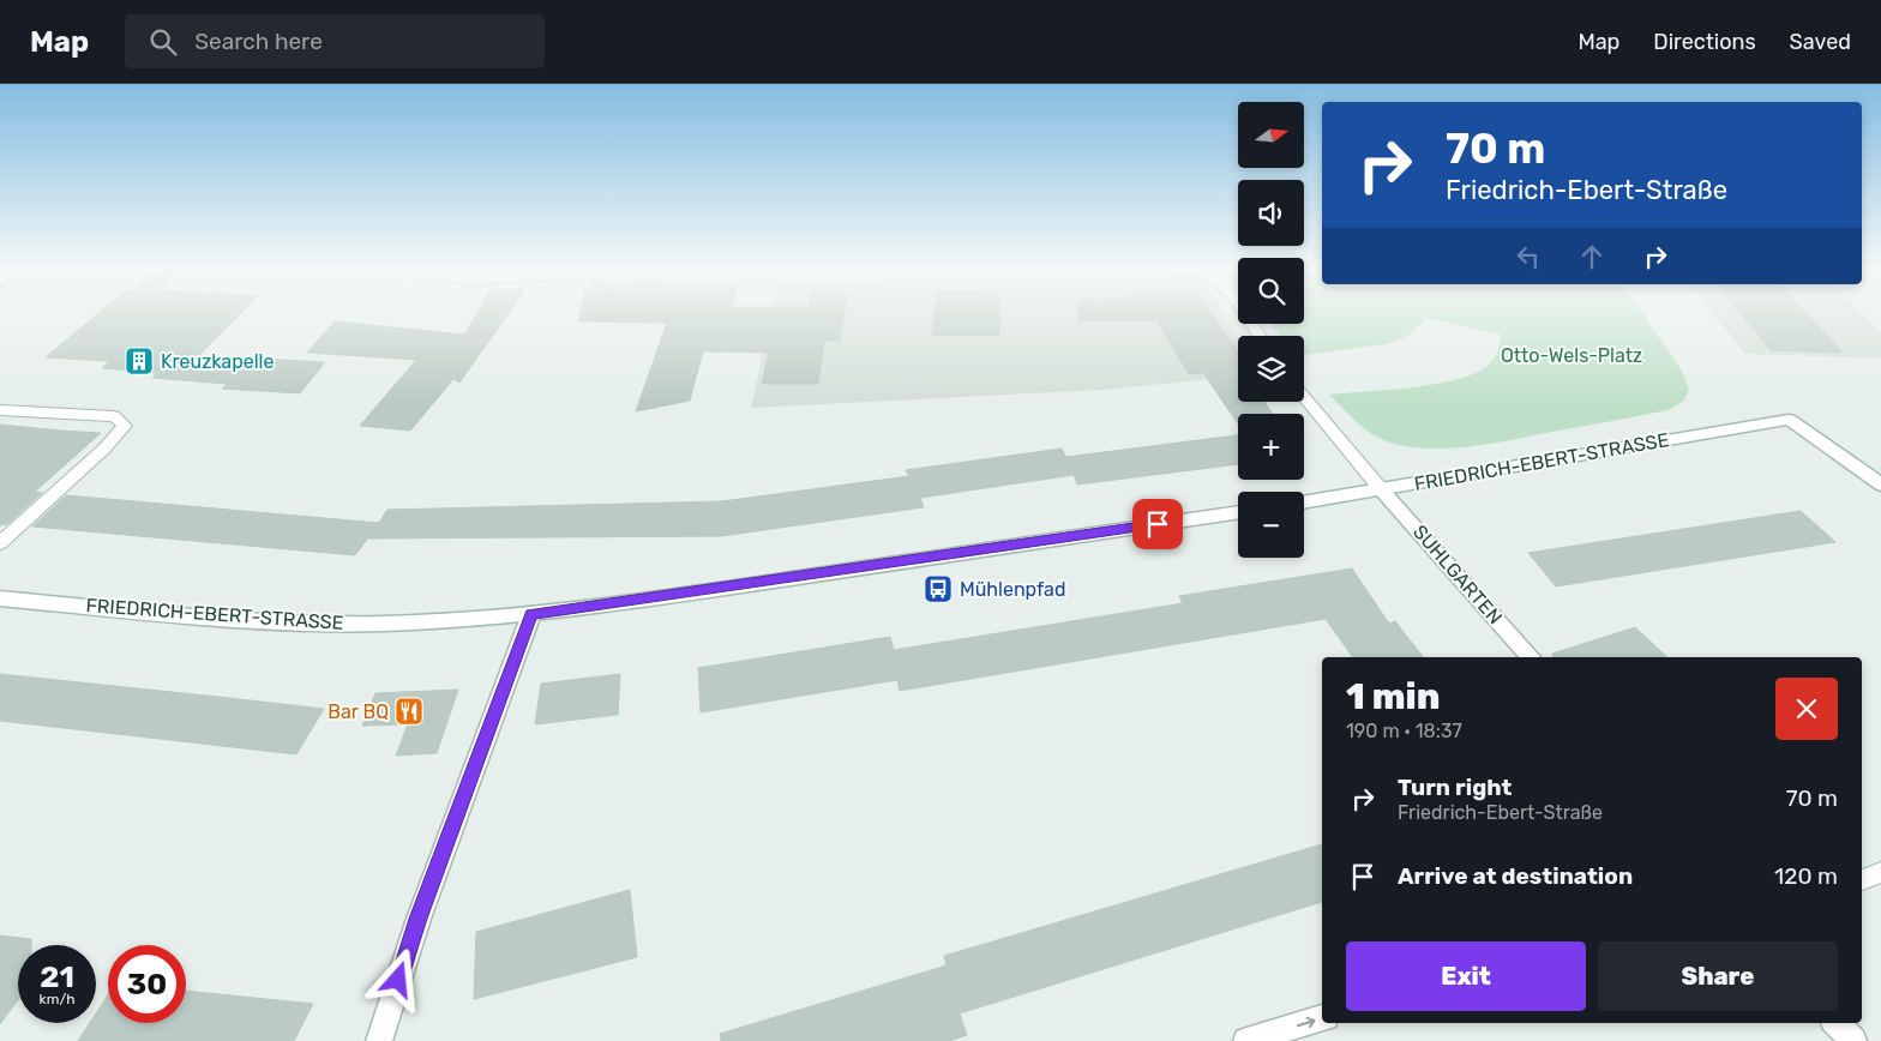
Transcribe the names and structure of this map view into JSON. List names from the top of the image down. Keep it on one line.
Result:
{"streets":{"street":["FRIEDRICH-EBERT-STRASSE","SUHLGARTEN"]},"crossings":[["FRIEDRICH-EBERT-STRASSE","SUHLGARTEN"]],"parks":["Otto-Wels-Platz"],"places":{"building":["Kreuzkapelle"],"bus stop":["Mühlenpfad"],"restaurant":["Bar BQ"]},"north":"right","page":{"header":"Map","search":"Search here","nav":["Map","Directions","Saved"],"map_buttons":["+","−"],"turn":["70 m","Friedrich-Ebert-Straße"],"heading":["1 min","190 m · 18:37"],"list":[{"name":"Turn right","note":"Friedrich-Ebert-Straße","value":"70 m"},{"name":"Arrive at destination","value":"120 m"}],"buttons":["Exit","Share"],"speed":"21 km/h","limit":"30"}}
